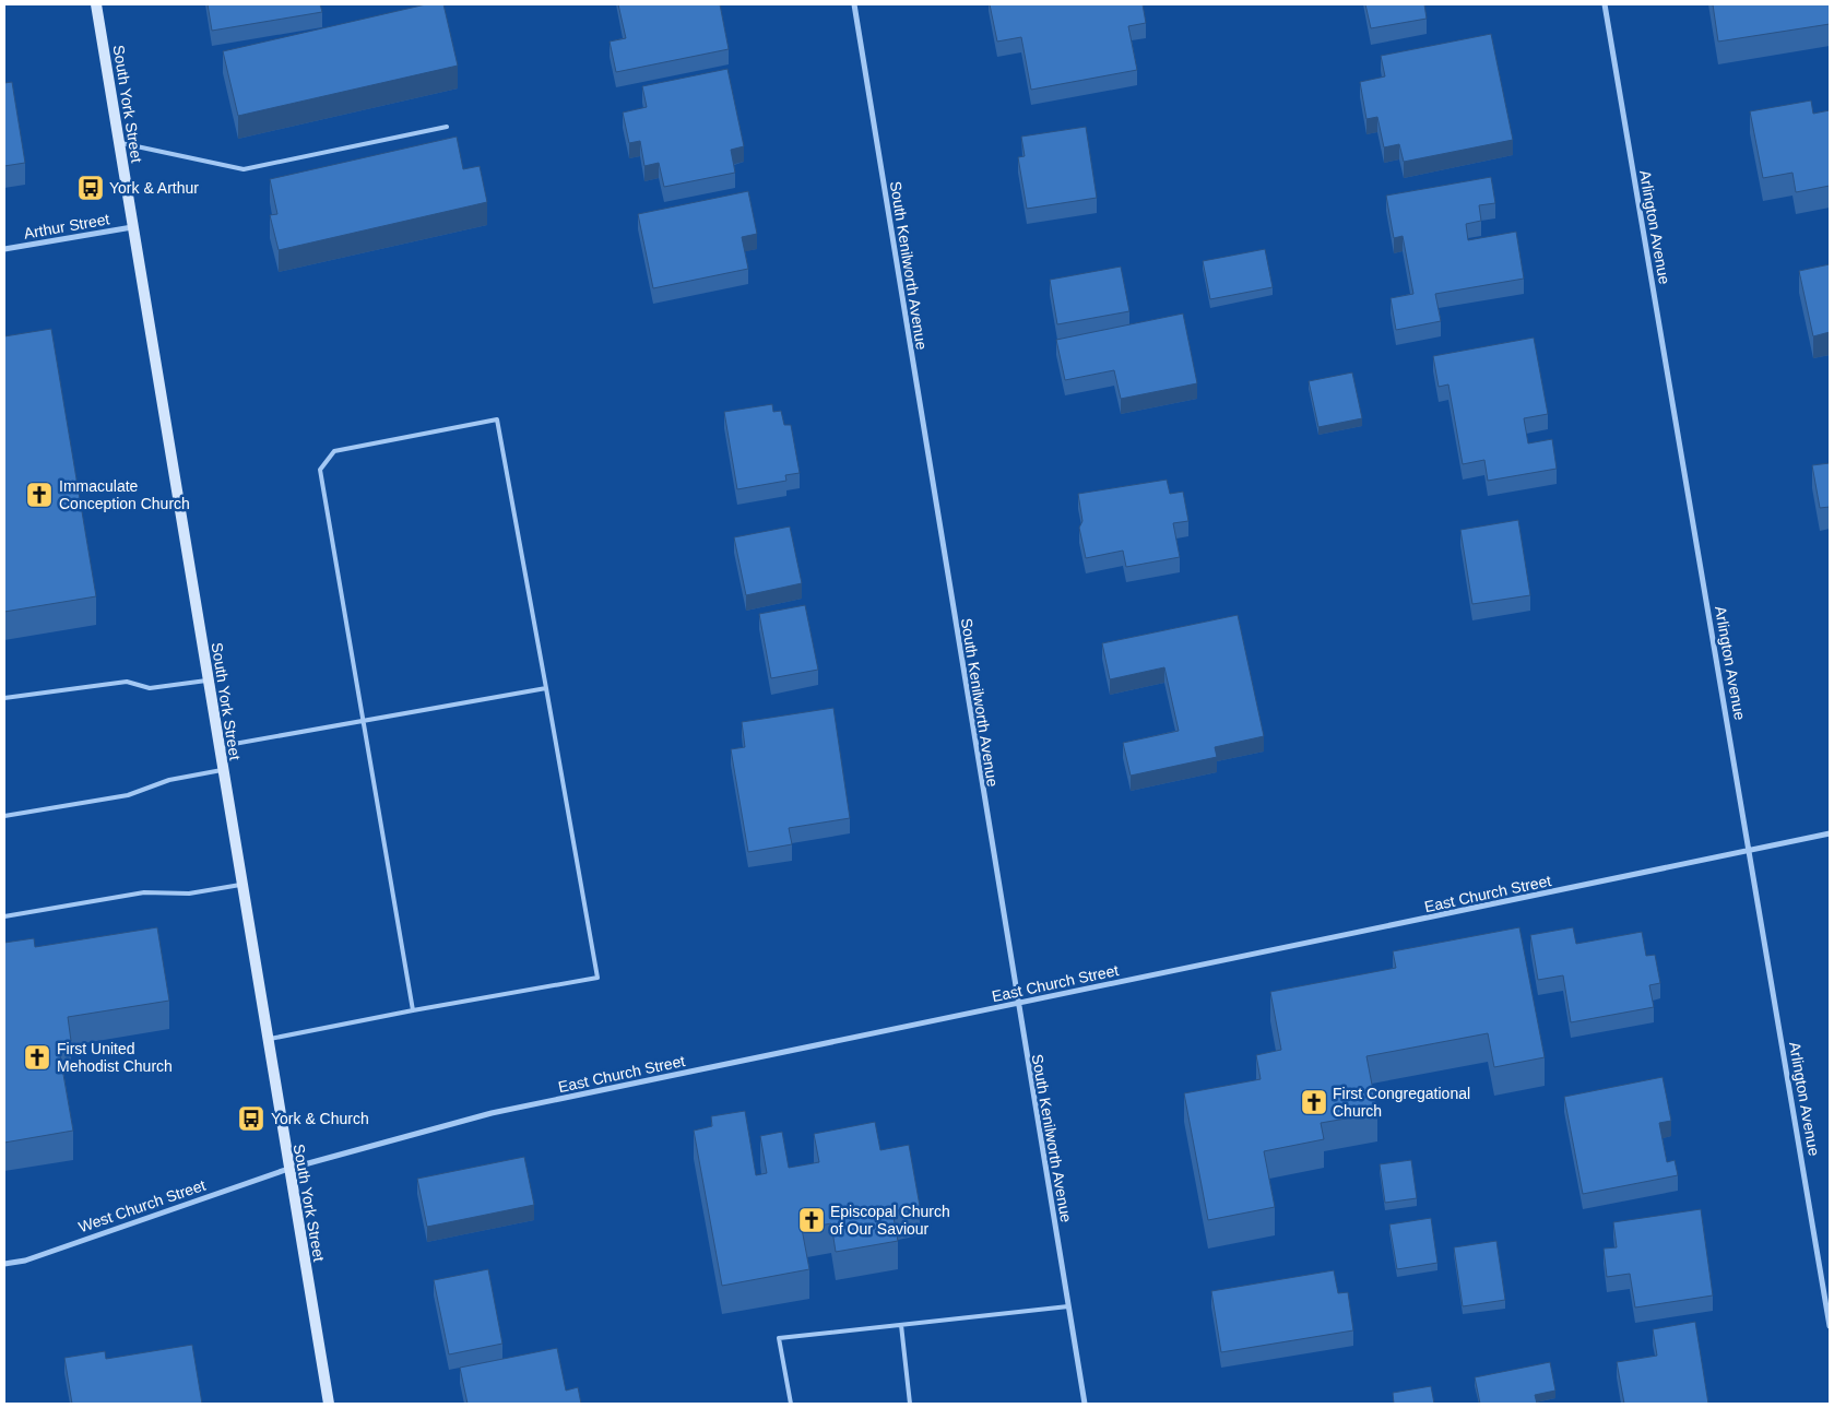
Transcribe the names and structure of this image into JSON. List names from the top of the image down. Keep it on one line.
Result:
{"streets":{"main road":["South York Street"],"street":["Arthur Street","Arlington Avenue","South Kenilworth Avenue","East Church Street","West Church Street"]},"crossings":[["South York Street","Arthur Street"],["South York Street","East Church Street"],["South York Street","West Church Street"],["Arlington Avenue","East Church Street"],["South Kenilworth Avenue","East Church Street"],["East Church Street","West Church Street"]],"places":{"bus stop":["York & Arthur","York & Church"],"church":["Immaculate Conception Church","First United Mehodist Church","First Congregational Church","Episcopal Church of Our Saviour"]}}
